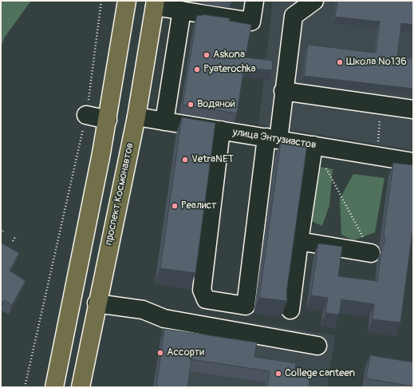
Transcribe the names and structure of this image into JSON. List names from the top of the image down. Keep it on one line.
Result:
{"streets":{"main road":["проспект Космонавтов"],"street":["улица Энтузиастов"]},"crossings":[["улица Энтузиастов","проспект Космонавтов"]],"places":["Askona","Школа №136","Pyaterochka","Водяной","VetraNET","Реалист","Ассорти","College canteen"]}
